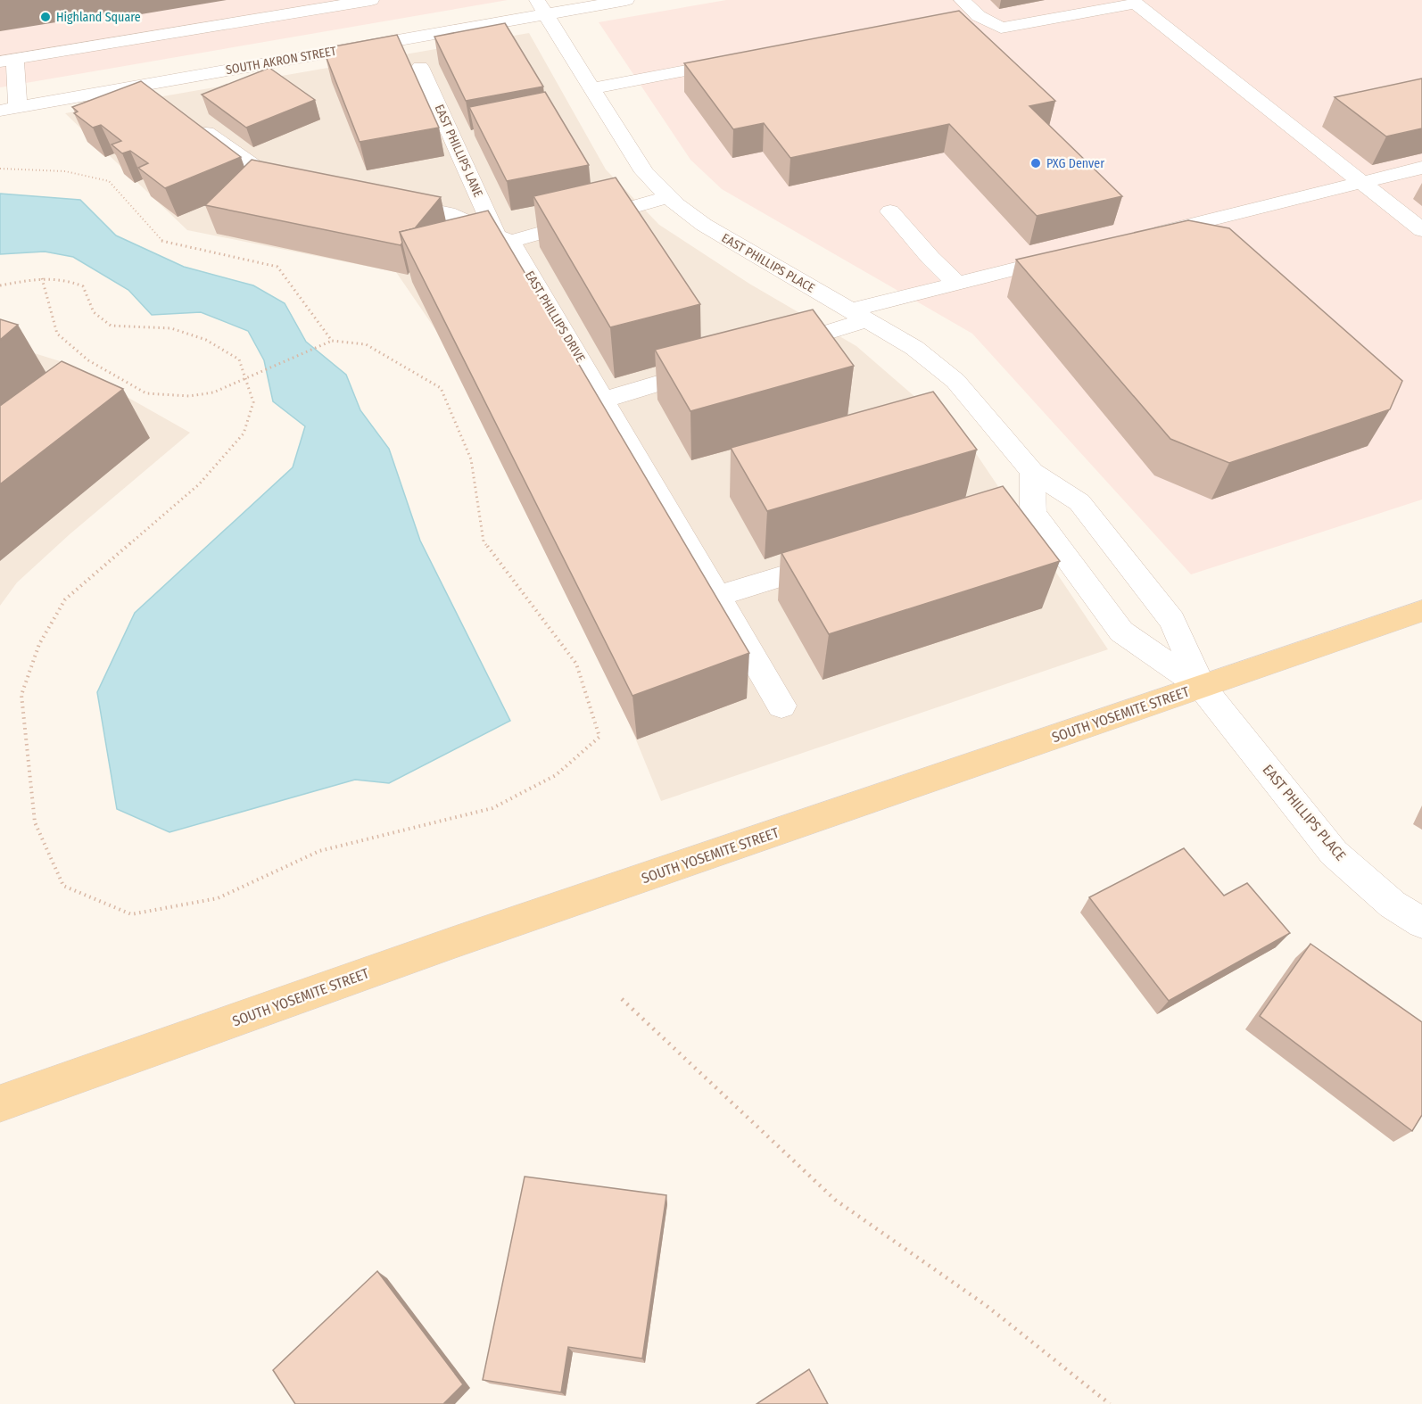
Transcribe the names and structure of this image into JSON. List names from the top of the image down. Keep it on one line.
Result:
{"streets":{"main road":["SOUTH YOSEMITE STREET"],"street":["SOUTH AKRON STREET","EAST PHILLIPS LANE","EAST PHILLIPS PLACE","EAST PHILLIPS DRIVE"]},"crossings":[["SOUTH AKRON STREET","EAST PHILLIPS PLACE"],["EAST PHILLIPS LANE","EAST PHILLIPS DRIVE"],["EAST PHILLIPS PLACE","SOUTH YOSEMITE STREET"]],"places":["Highland Square","PXG Denver"]}
